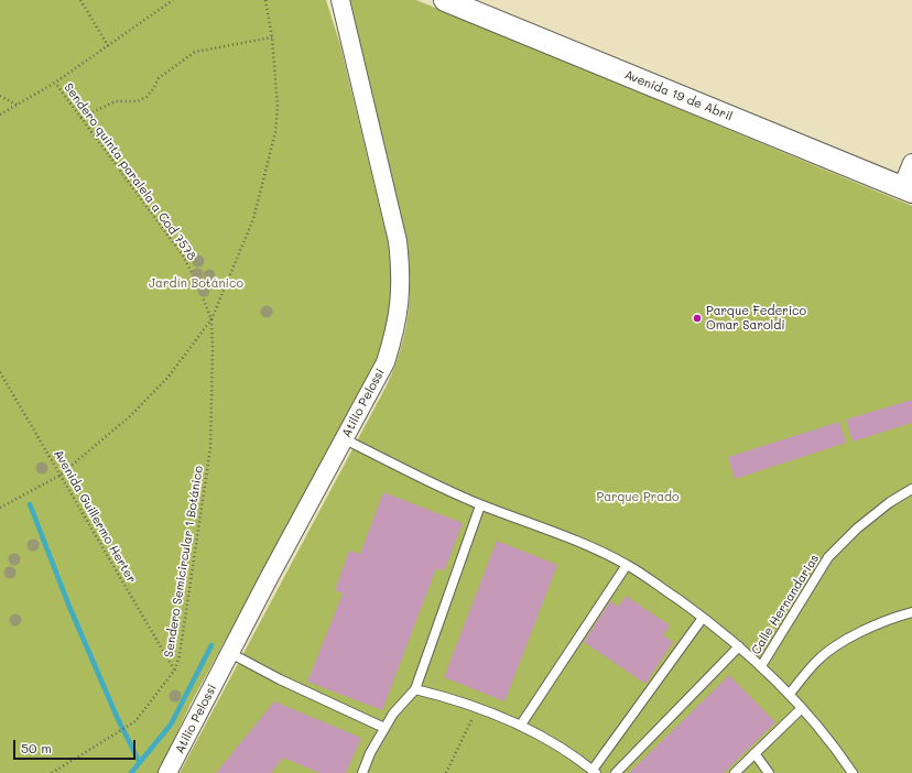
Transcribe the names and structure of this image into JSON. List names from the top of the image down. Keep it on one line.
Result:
{"streets":{"street":["Avenida 19 de Abril","Atilio Pelossi"],"lane":["Calle Hernandarias"],"path":["Sendero quinta paralela a Cod 7578","Avenida Guillermo Herter","Sendero Semicircular 1 Botánico"]},"crossings":[["Sendero quinta paralela a Cod 7578","Sendero Semicircular 1 Botánico"],["Avenida Guillermo Herter","Sendero Semicircular 1 Botánico"]],"parks":["Jardín Botánico","Parque Prado"],"places":["Parque Federico Omar Saroldi"],"scale_bar":"50 m"}
